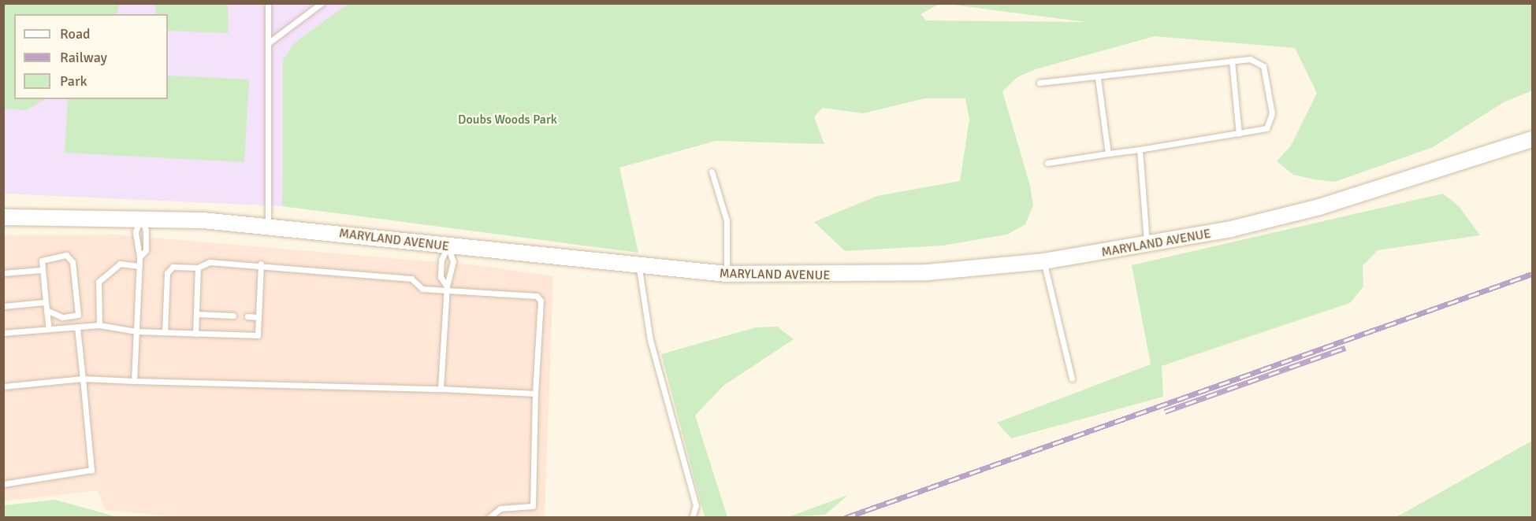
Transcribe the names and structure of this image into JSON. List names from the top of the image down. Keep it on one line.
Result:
{"streets":{"main road":["MARYLAND AVENUE"]},"parks":["Doubs Woods Park"],"legend":["Road","Railway","Park"]}
